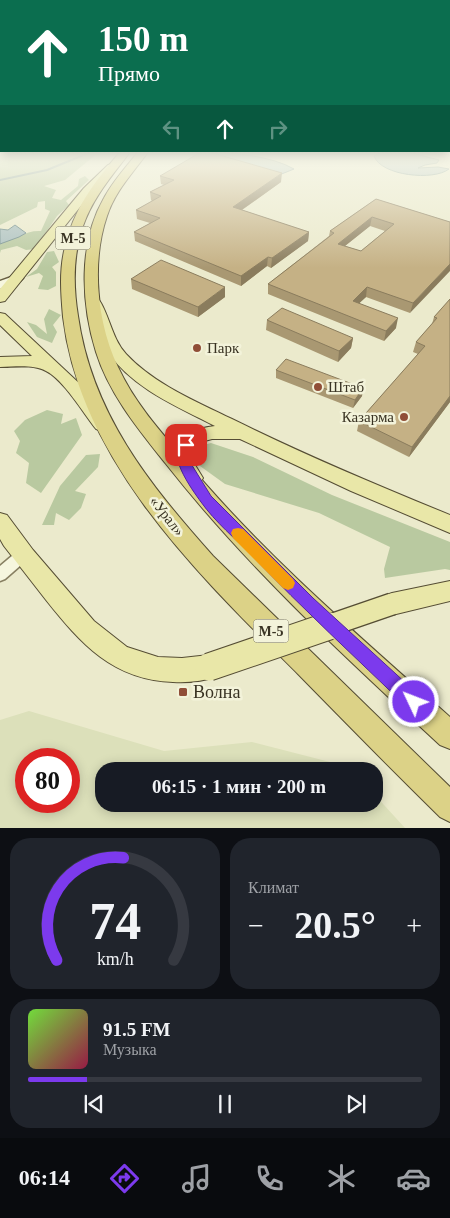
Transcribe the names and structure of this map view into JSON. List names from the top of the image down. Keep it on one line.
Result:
{"streets":{"highway":["М-5","«Урал»"]},"places":{"other":["Парк","Штаб","Казарма"],"transit":["Волна"]},"page":{"turn":["150 m","Прямо"],"limit":"80","trip":"06:15 · 1 мин · 200 m","tile":"Климат","heat":["−","20.5°","+"],"song":["91.5 FM","Музыка"],"tabs":"06:14","gauge":["74","km/h"]}}
